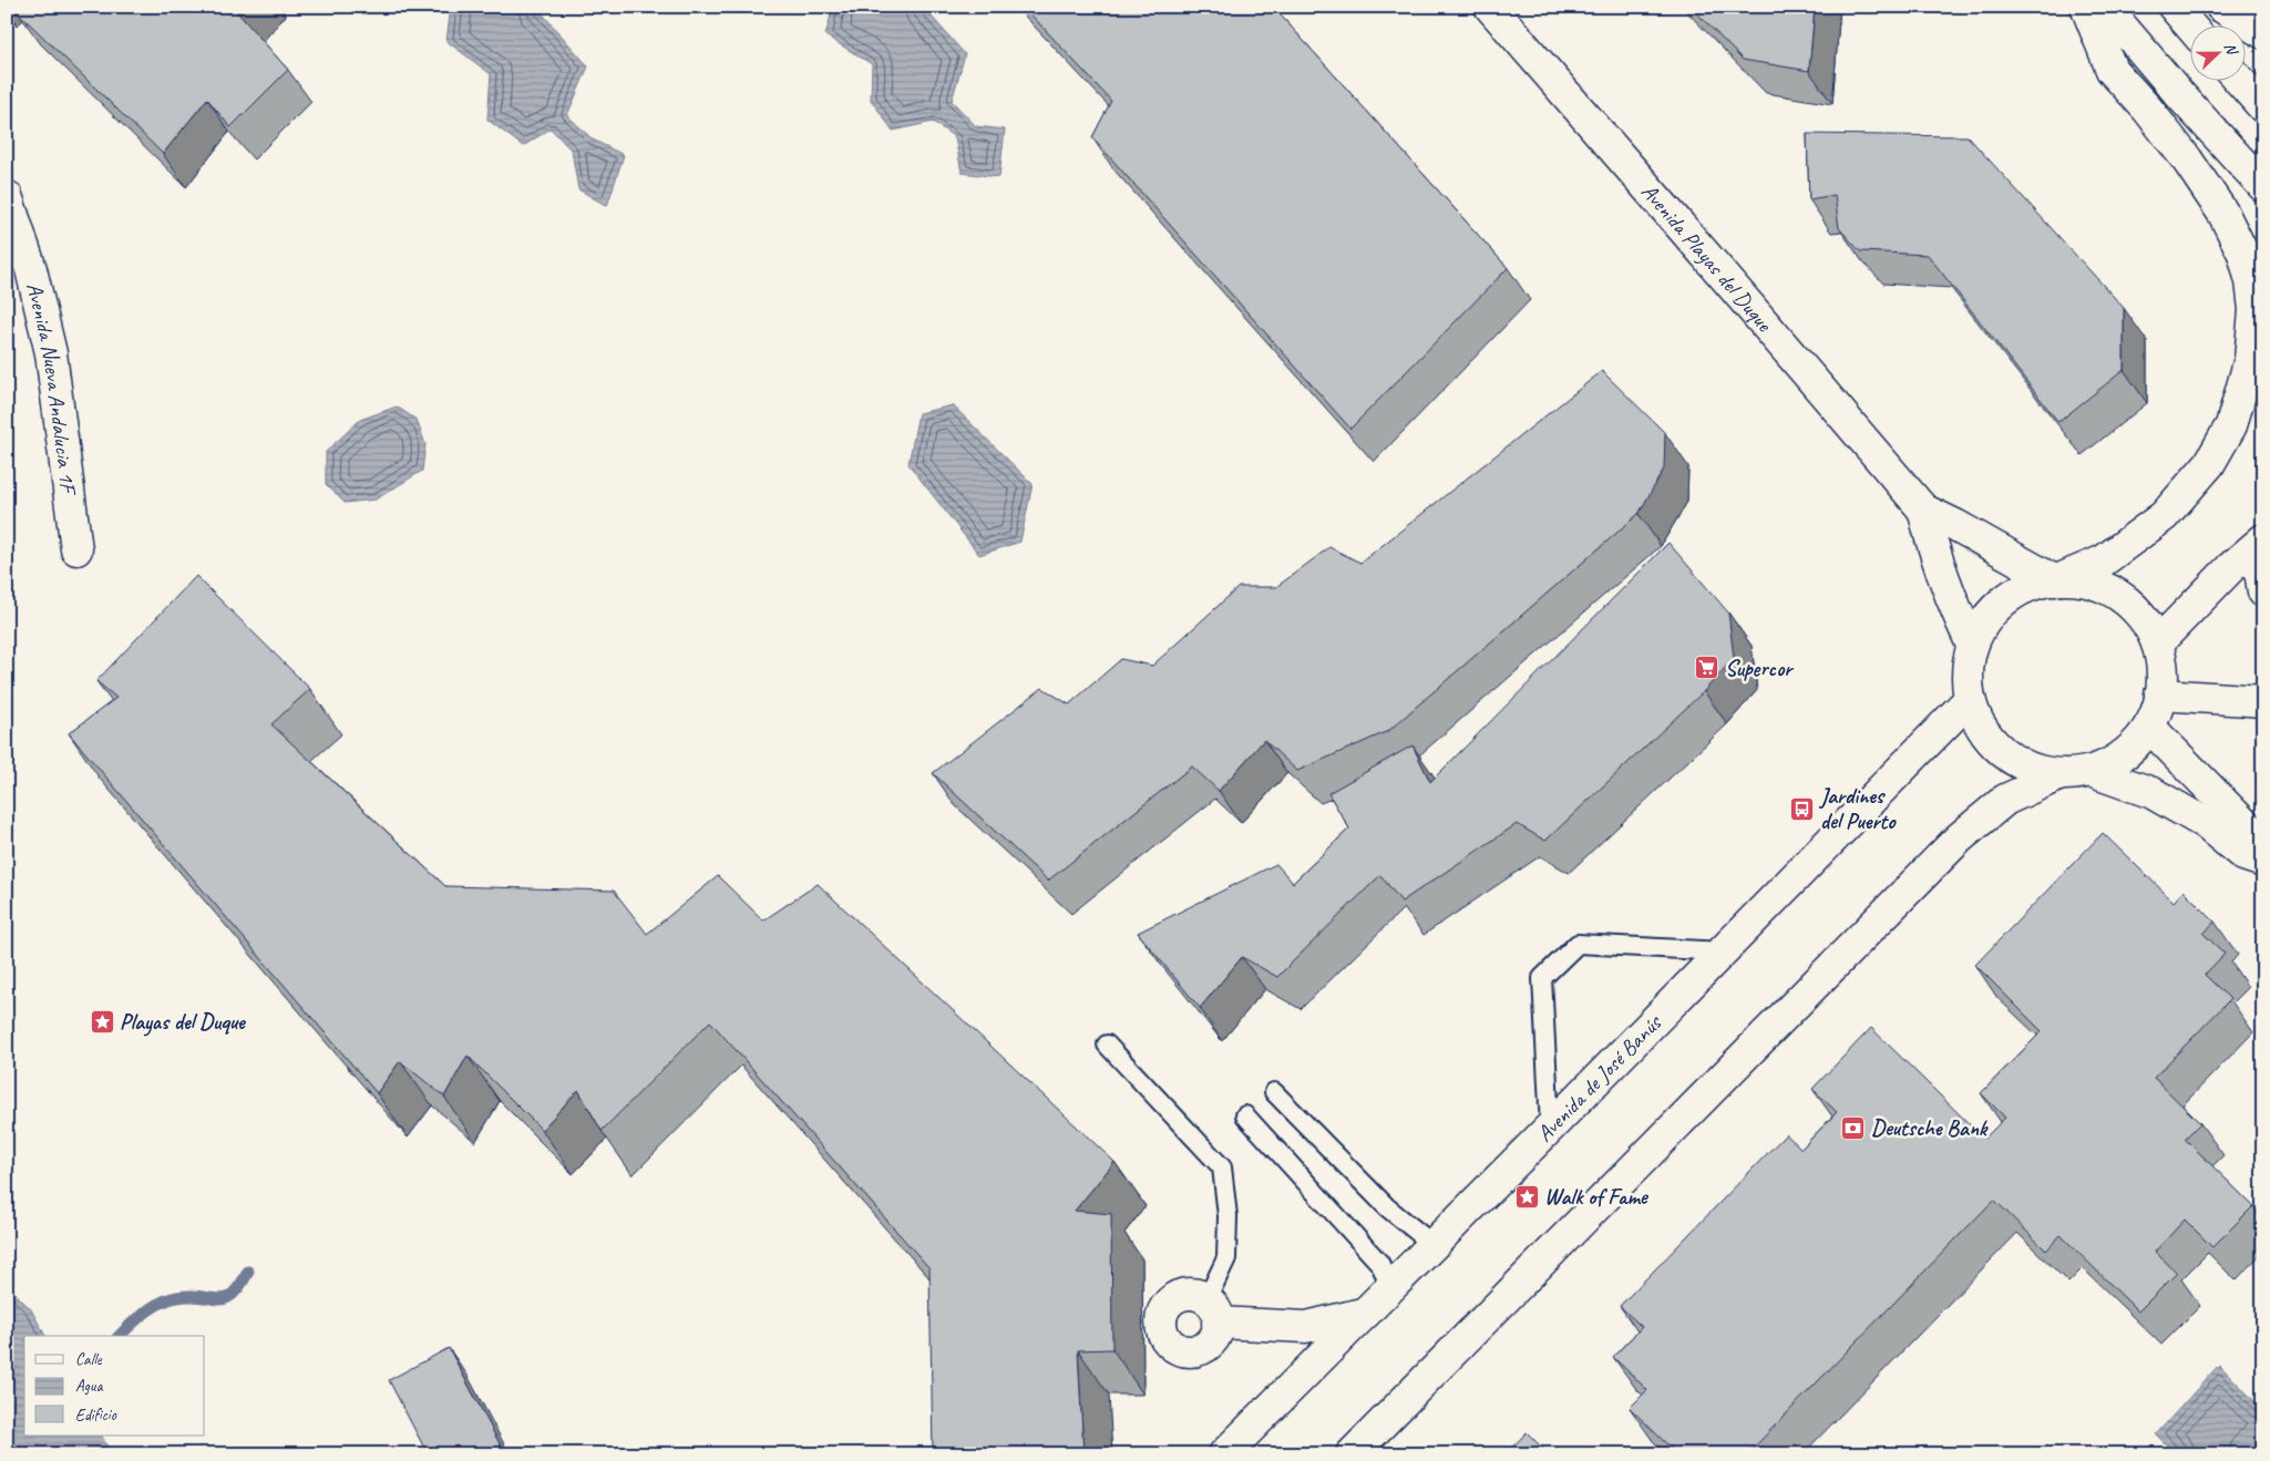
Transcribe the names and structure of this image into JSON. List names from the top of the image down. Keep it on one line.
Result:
{"streets":{"main road":["Avenida Playas del Duque","Avenida Nueva Andalucia 1F","Avenida de José Banús"]},"crossings":[["Avenida Playas del Duque","Avenida de José Banús"]],"places":{"supermarket":["Supercor"],"bus stop":["Jardines del Puerto"],"place":["Playas del Duque","Walk of Fame"],"bank":["Deutsche Bank"]},"legend":["Calle","Agua","Edificio"],"north":"right"}
